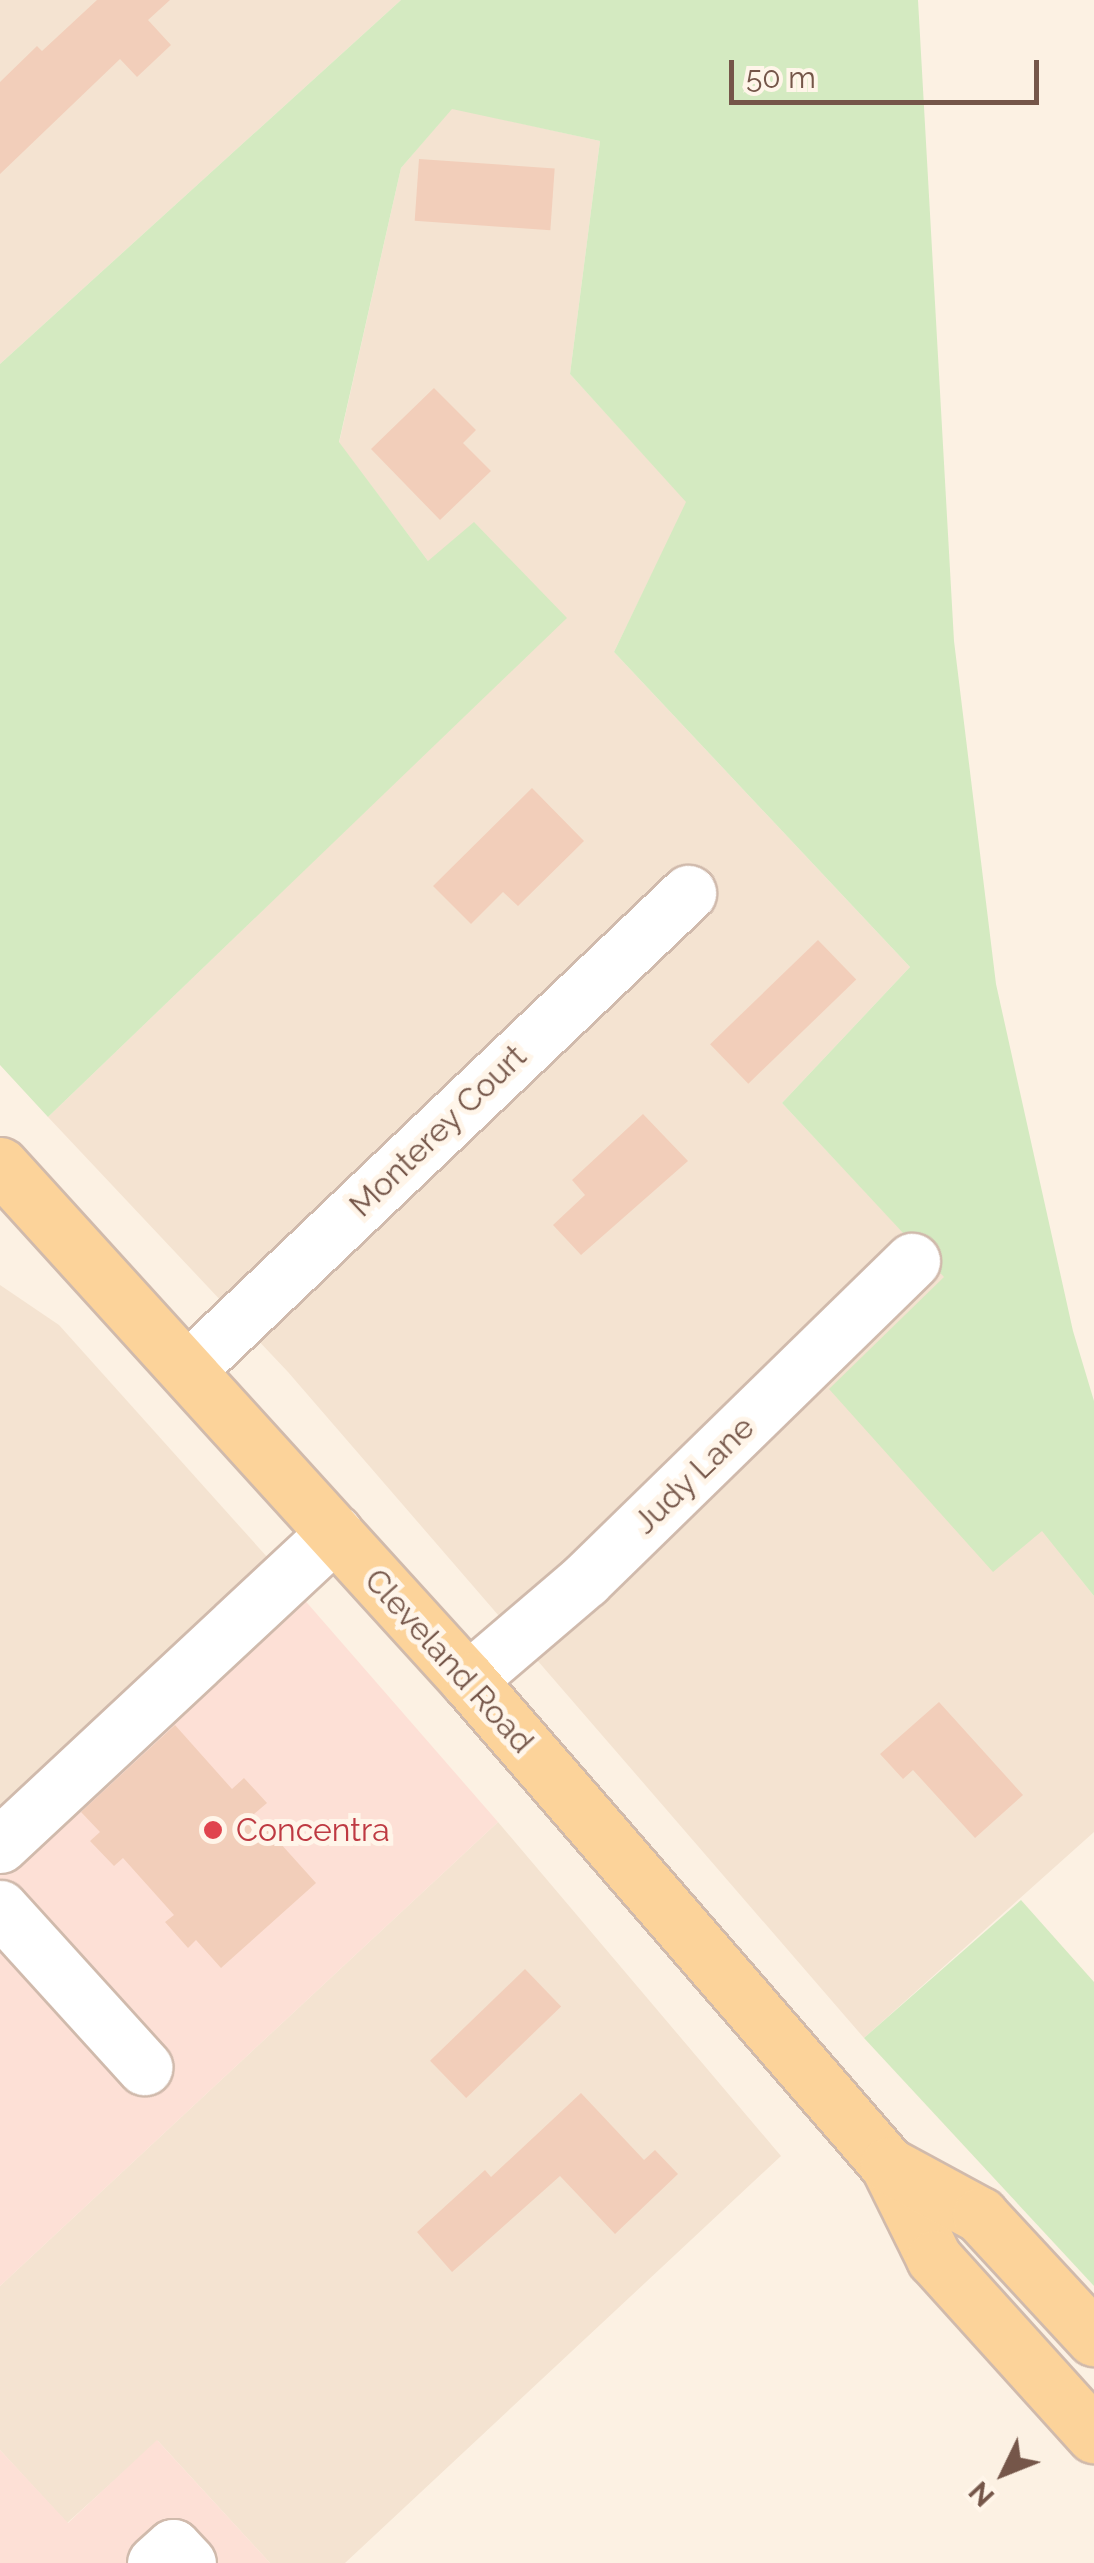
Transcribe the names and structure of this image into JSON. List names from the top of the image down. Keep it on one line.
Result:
{"streets":{"main road":["Cleveland Road"],"street":["Monterey Court","Judy Lane"]},"crossings":[["Monterey Court","Cleveland Road"],["Judy Lane","Cleveland Road"]],"places":["Concentra"],"scale_bar":"50 m","north":"bottom left"}
